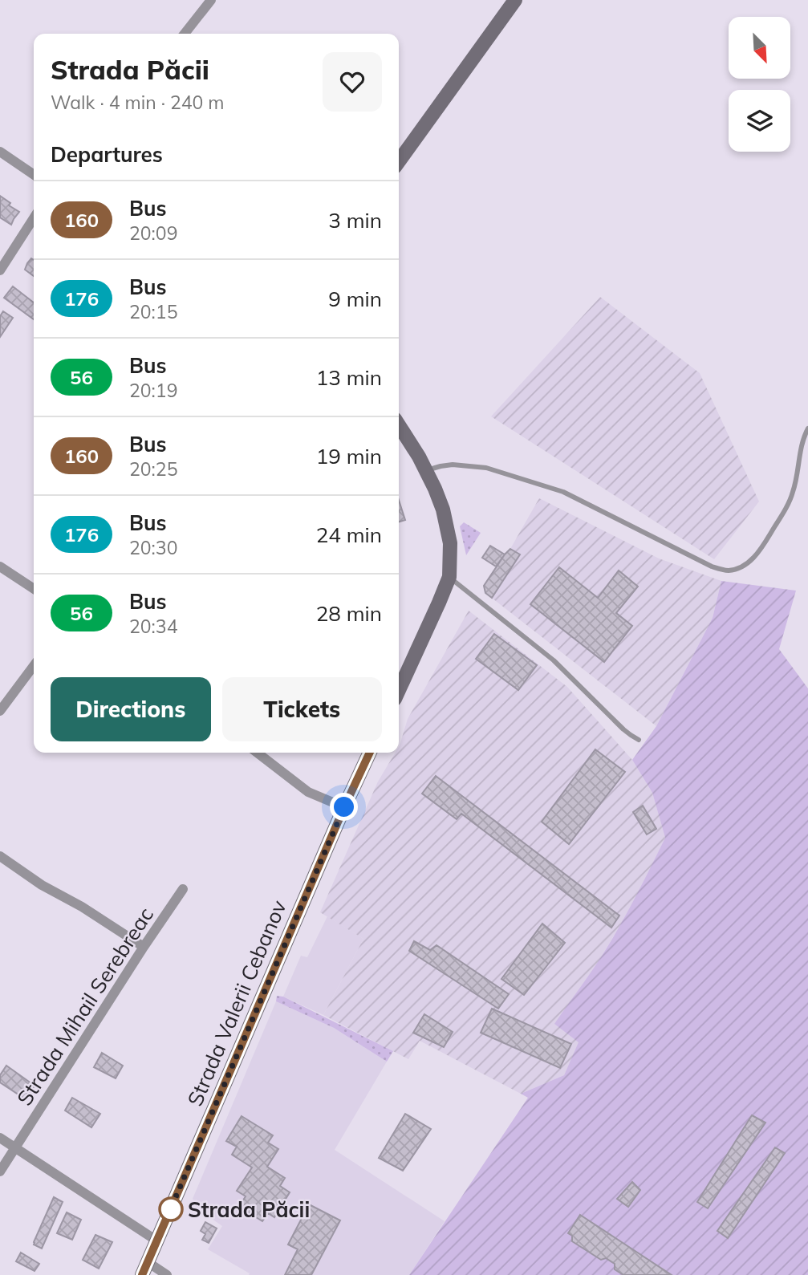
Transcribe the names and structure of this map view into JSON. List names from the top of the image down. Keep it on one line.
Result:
{"streets":{"street":["Strada Valerii Cebanov","Strada Mihail Serebreac"]},"places":["Strada Păcii"],"lines":["bus line 160"],"north":"bottom right","page":{"heading":[["Strada Păcii","Walk · 4 min · 240 m"],"Departures"],"list":[{"mark":"160","name":"Bus","note":"20:09","value":"3 min"},{"mark":"176","name":"Bus","note":"20:15","value":"9 min"},{"mark":"56","name":"Bus","note":"20:19","value":"13 min"},{"mark":"160","name":"Bus","note":"20:25","value":"19 min"},{"mark":"176","name":"Bus","note":"20:30","value":"24 min"},{"mark":"56","name":"Bus","note":"20:34","value":"28 min"}],"buttons":["Directions","Tickets"]}}
